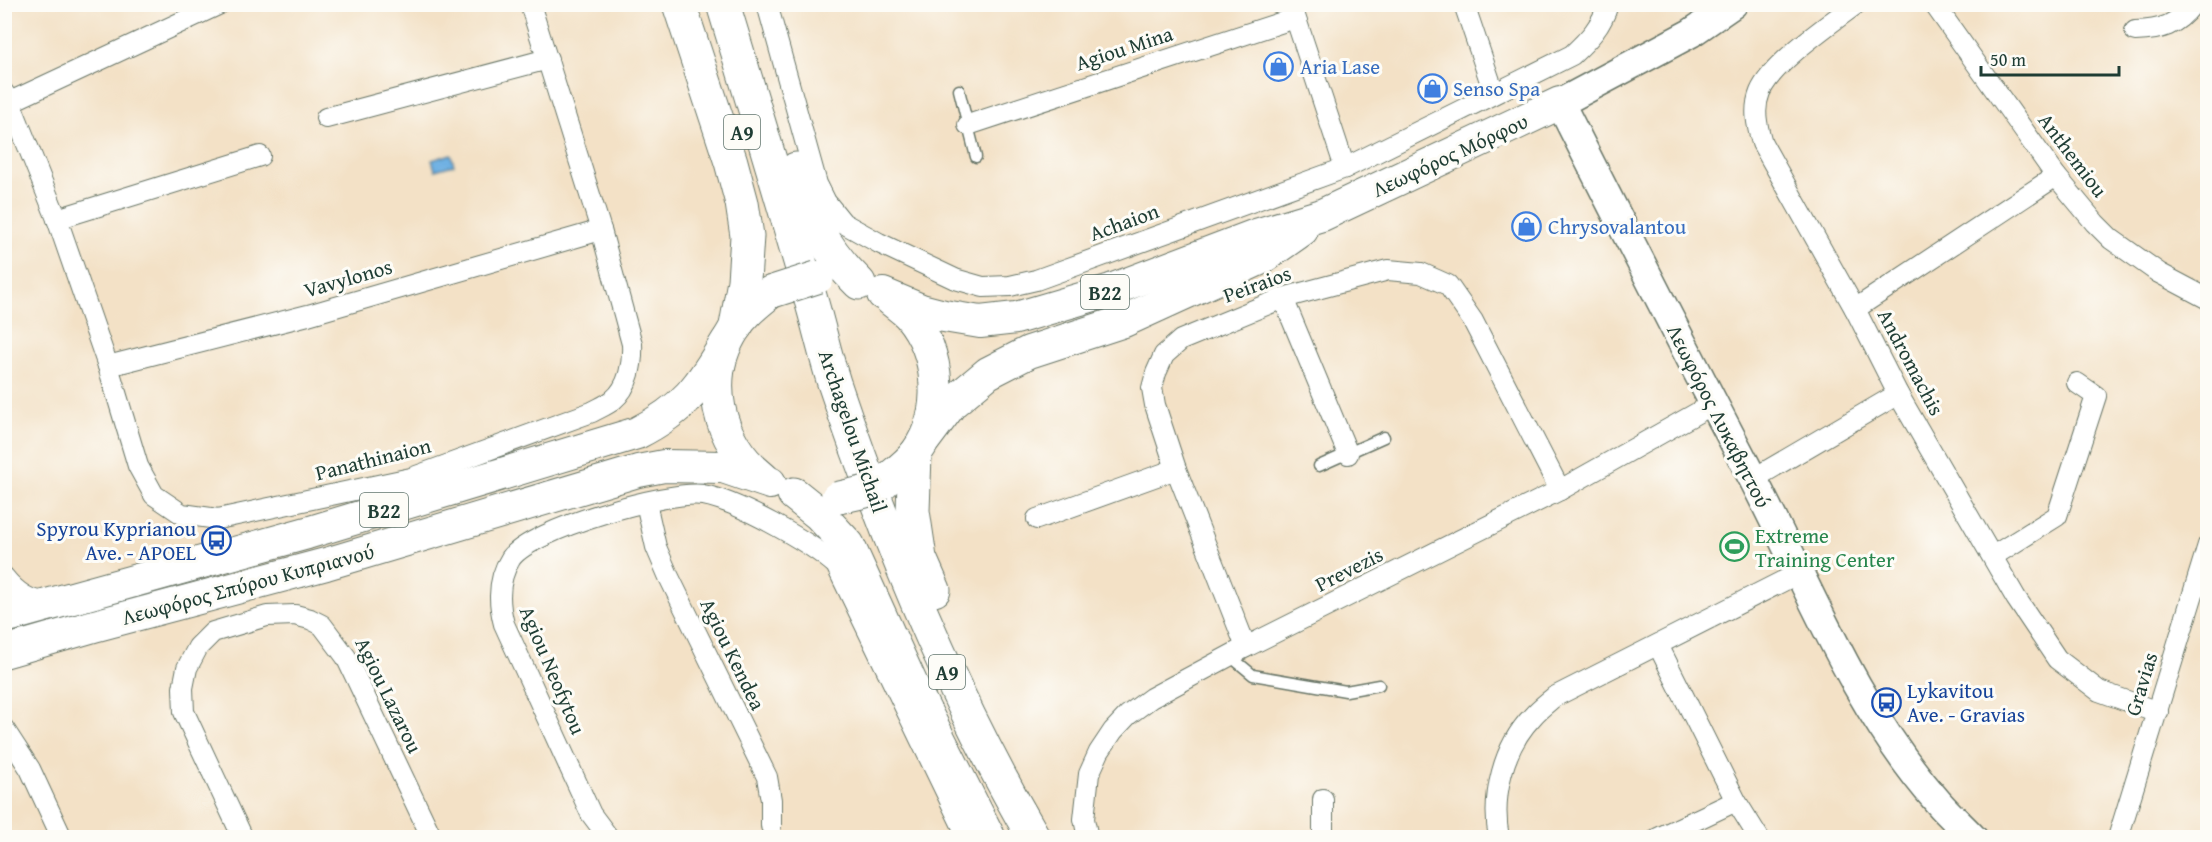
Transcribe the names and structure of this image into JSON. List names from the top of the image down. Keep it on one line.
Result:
{"streets":{"highway":["A9","Archagelou Michail"],"main road":["Λεωφόρος Μόρφου","B22","Λεωφόρος Λυκαβηττού","Λεωφόρος Σπύρου Κυπριανού"],"street":["Agiou Mina","Anthemiou","Achaion","Vavylonos","Peiraios","Andromachis","Panathinaion","Prevezis","Agiou Kendea","Agiou Neofytou","Gravias","Agiou Lazarou"]},"crossings":[["Λεωφόρος Μόρφου","B22"],["Λεωφόρος Μόρφου","Λεωφόρος Λυκαβηττού"],["Vavylonos","Panathinaion"],["Peiraios","Prevezis"],["B22","Λεωφόρος Σπύρου Κυπριανού"],["Andromachis","Gravias"],["Λεωφόρος Λυκαβηττού","Prevezis"],["Agiou Kendea","Agiou Neofytou"]],"places":{"shop":["Aria Lase","Senso Spa","Chrysovalantou"],"bus stop":["Spyrou Kyprianou Ave. - APOEL","Lykavitou Ave. - Gravias"],"sports":["Extreme Training Center"]},"scale_bar":"50 m"}
